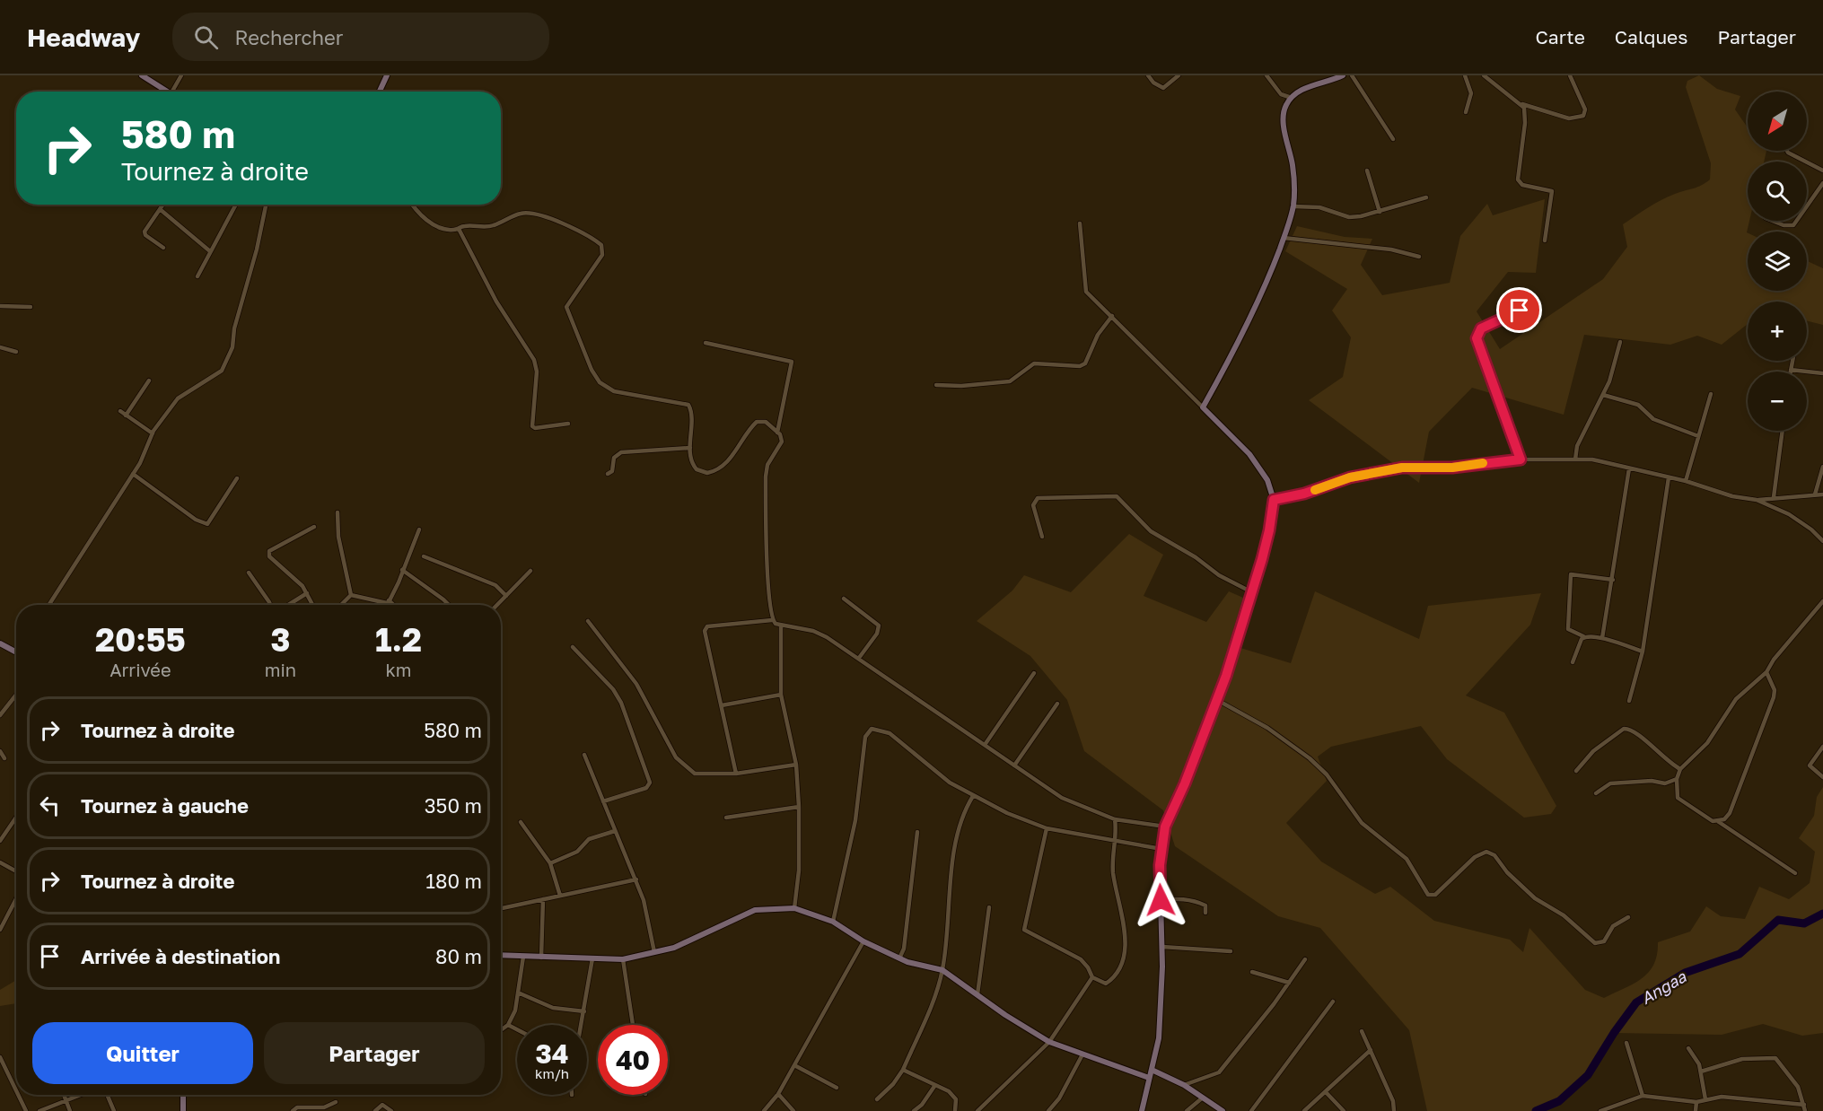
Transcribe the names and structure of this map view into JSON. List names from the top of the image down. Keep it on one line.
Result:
{"water":["Angaa"],"north":"bottom left","page":{"header":"Headway","search":"Rechercher","nav":["Carte","Calques","Partager"],"map_buttons":["+","−"],"turn":["580 m","Tournez à droite"],"eta":["20:55","Arrivée","3","min","1.2","km"],"list":[{"name":"Tournez à droite","value":"580 m"},{"name":"Tournez à gauche","value":"350 m"},{"name":"Tournez à droite","value":"180 m"},{"name":"Arrivée à destination","value":"80 m"}],"buttons":["Quitter","Partager"],"speed":"34 km/h","limit":"40"}}
